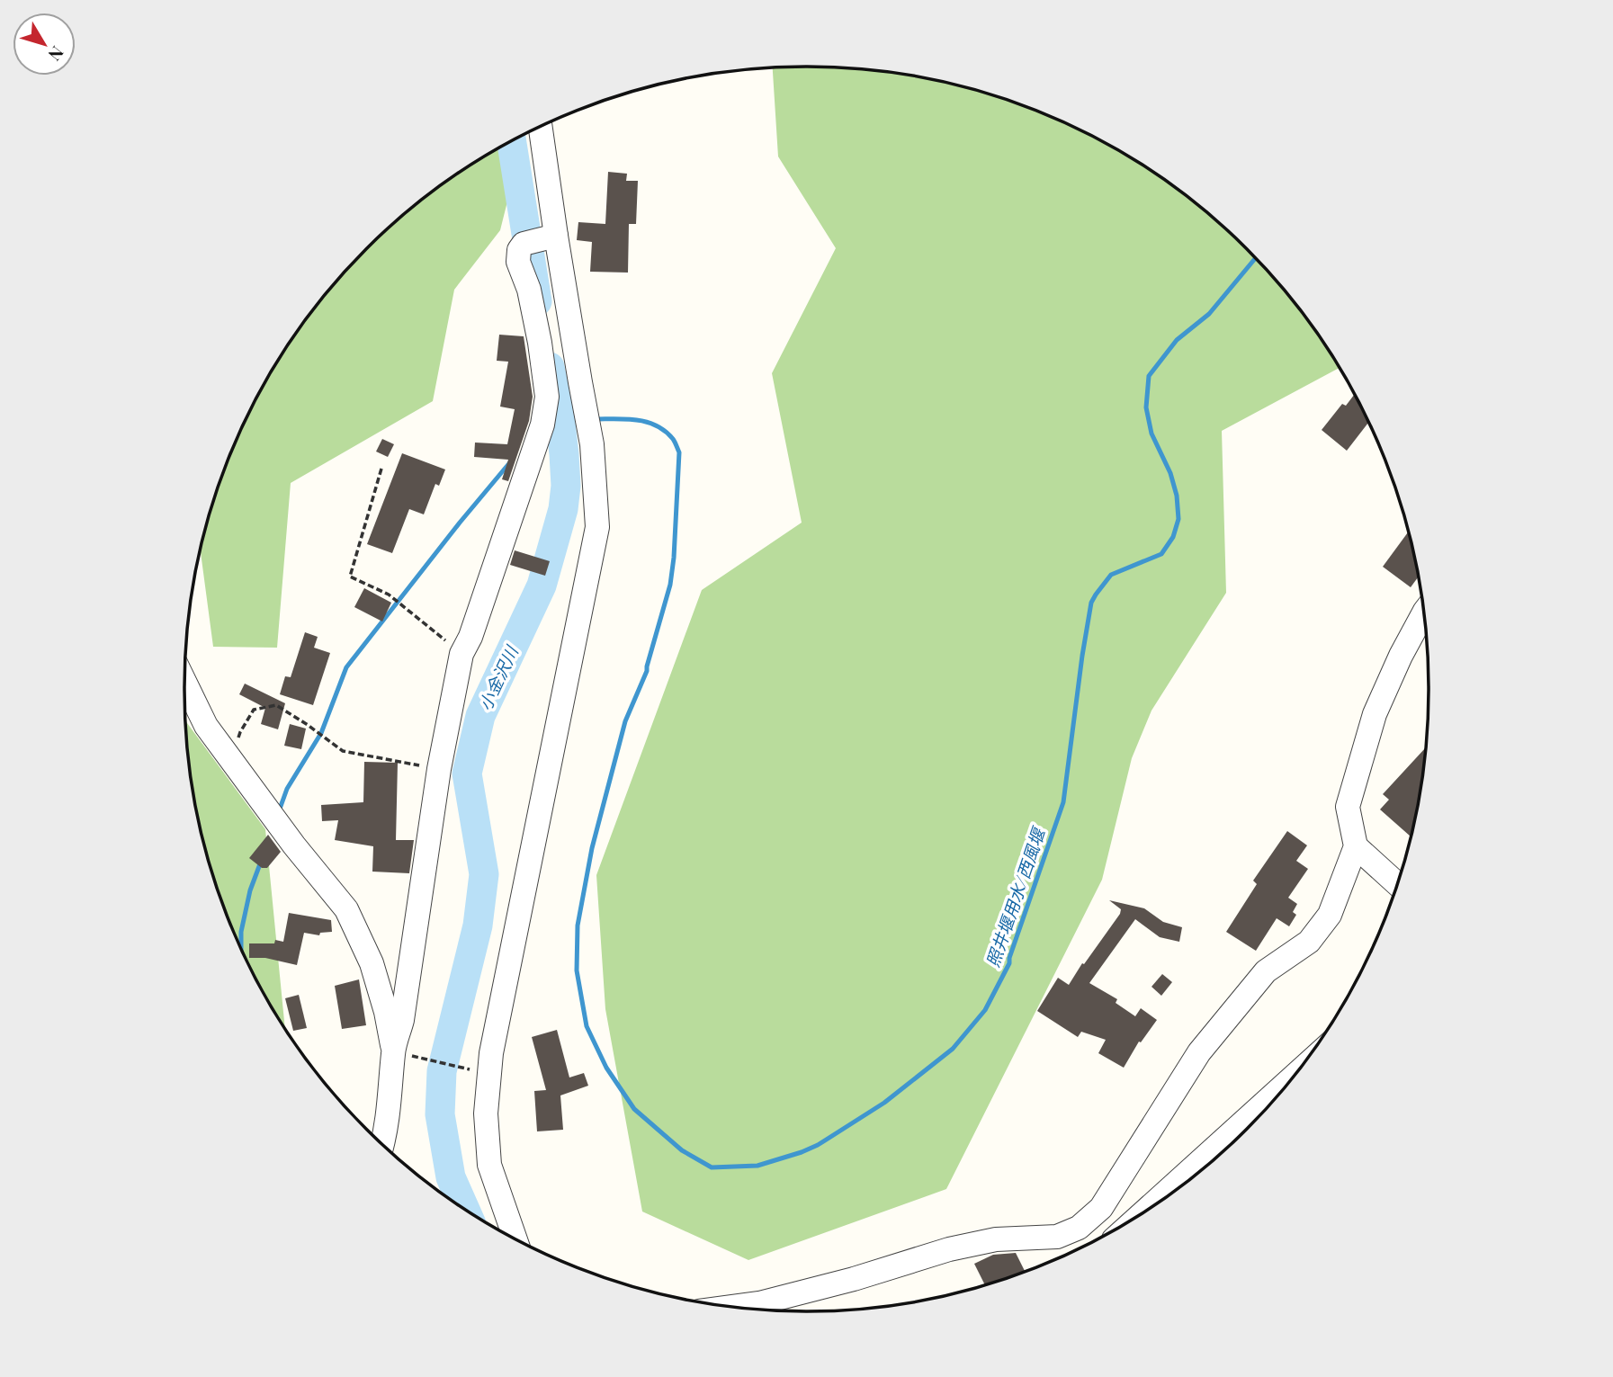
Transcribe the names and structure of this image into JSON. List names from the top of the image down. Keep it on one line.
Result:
{"water":["小金沢川","照井堰用水/西風堰"],"north":"bottom right"}
